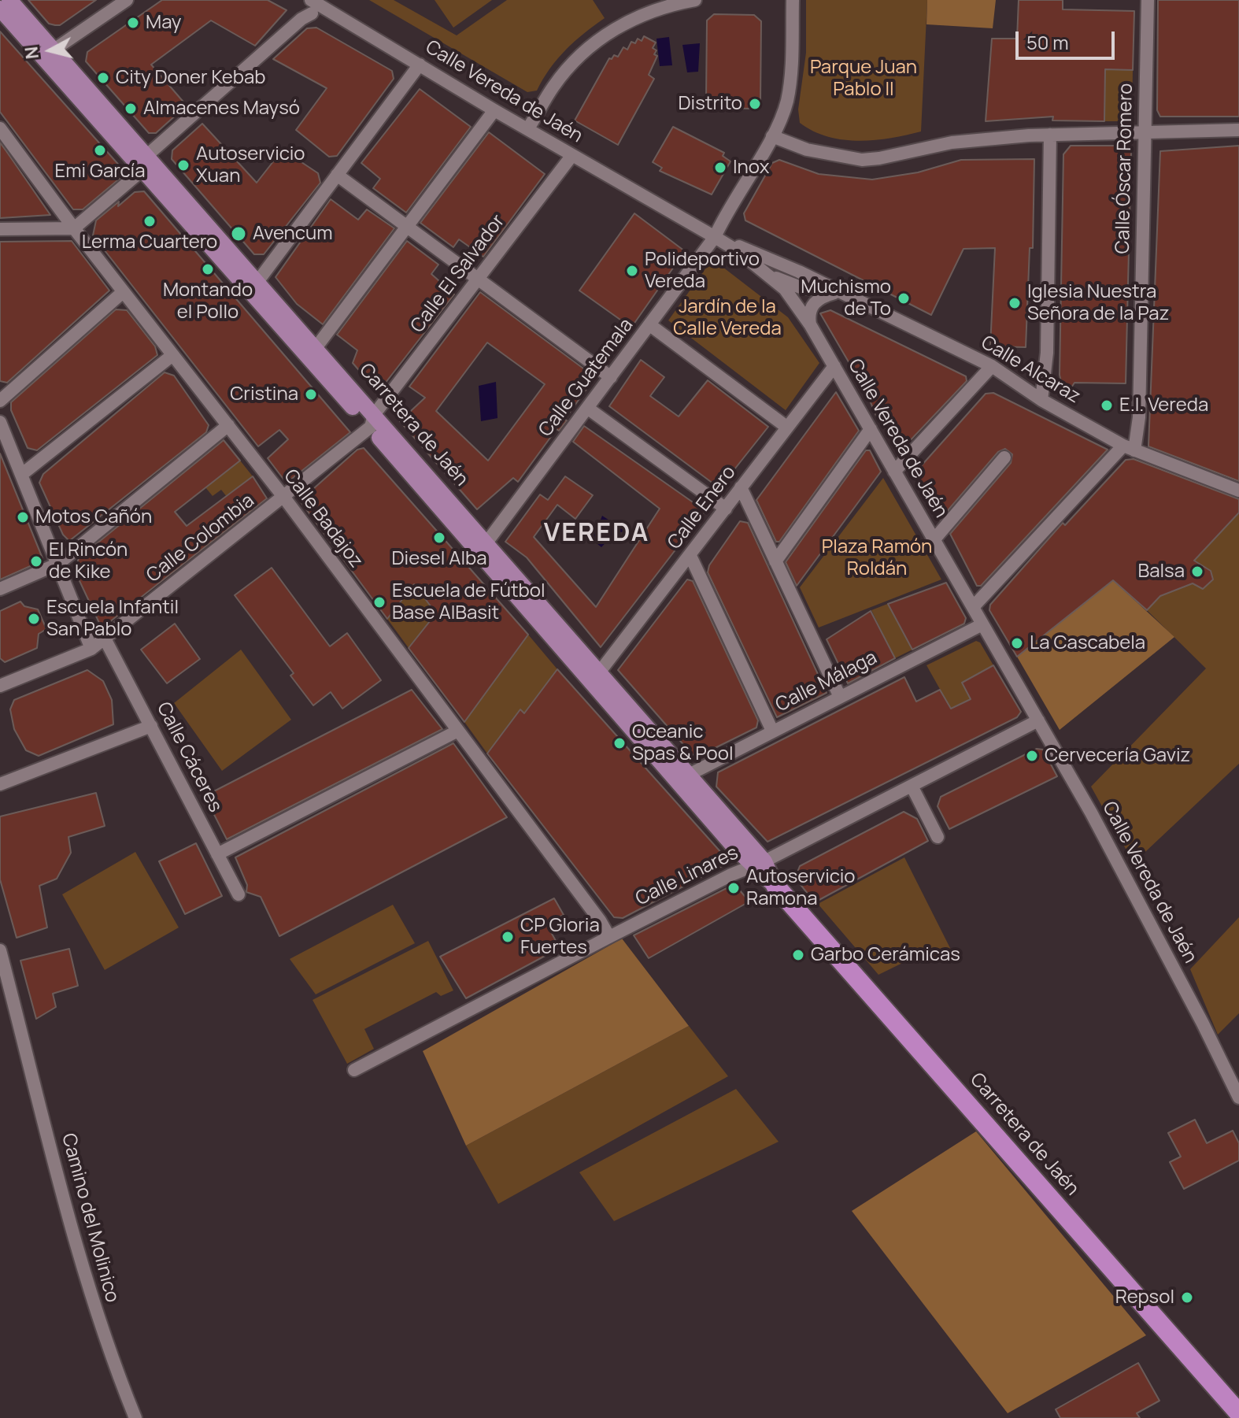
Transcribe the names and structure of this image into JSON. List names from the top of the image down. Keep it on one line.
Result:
{"streets":{"highway":["Carretera de Jaén"],"street":["Calle Vereda de Jaén","Calle Óscar Romero","Calle El Salvador","Calle Alcaraz","Calle Guatemala","Calle Enero","Calle Badajoz","Calle Colombia","Calle Málaga","Calle Cáceres","Calle Linares","Camino del Molinico"]},"crossings":[["Calle Vereda de Jaén","Calle El Salvador"],["Calle Vereda de Jaén","Calle Alcaraz"],["Calle Vereda de Jaén","Calle Guatemala"],["Calle Vereda de Jaén","Calle Enero"],["Calle Vereda de Jaén","Calle Málaga"],["Calle Vereda de Jaén","Calle Linares"],["Calle Óscar Romero","Calle Alcaraz"],["Calle El Salvador","Carretera de Jaén"],["Calle El Salvador","Calle Colombia"],["Calle Alcaraz","Calle Guatemala"],["Calle Guatemala","Carretera de Jaén"],["Carretera de Jaén","Calle Enero"],["Carretera de Jaén","Calle Colombia"],["Carretera de Jaén","Calle Málaga"],["Carretera de Jaén","Calle Linares"],["Calle Badajoz","Calle Colombia"],["Calle Badajoz","Calle Linares"],["Calle Colombia","Calle Cáceres"]],"districts":["VEREDA"],"parks":["Parque Juan Pablo II","Jardín de la Calle Vereda","Plaza Ramón Roldán"],"places":["May","City Doner Kebab","Distrito","Almacenes Maysó","Emi García","Autoservicio Xuan","Inox","Lerma Cuartero","Avencum","Montando el Pollo","Polideportivo Vereda","Muchismo de To","Iglesia Nuestra Señora de la Paz","Cristina","E.I. Vereda","Motos Cañón","Diesel Alba","El Rincón de Kike","Balsa","Escuela de Fútbol Base AlBasit","Escuela Infantil San Pablo","La Cascabela","Oceanic Spas & Pool","Cervecería Gaviz","Autoservicio Ramona","CP Gloria Fuertes","Garbo Cerámicas","Repsol"],"scale_bar":"50 m","north":"left"}
